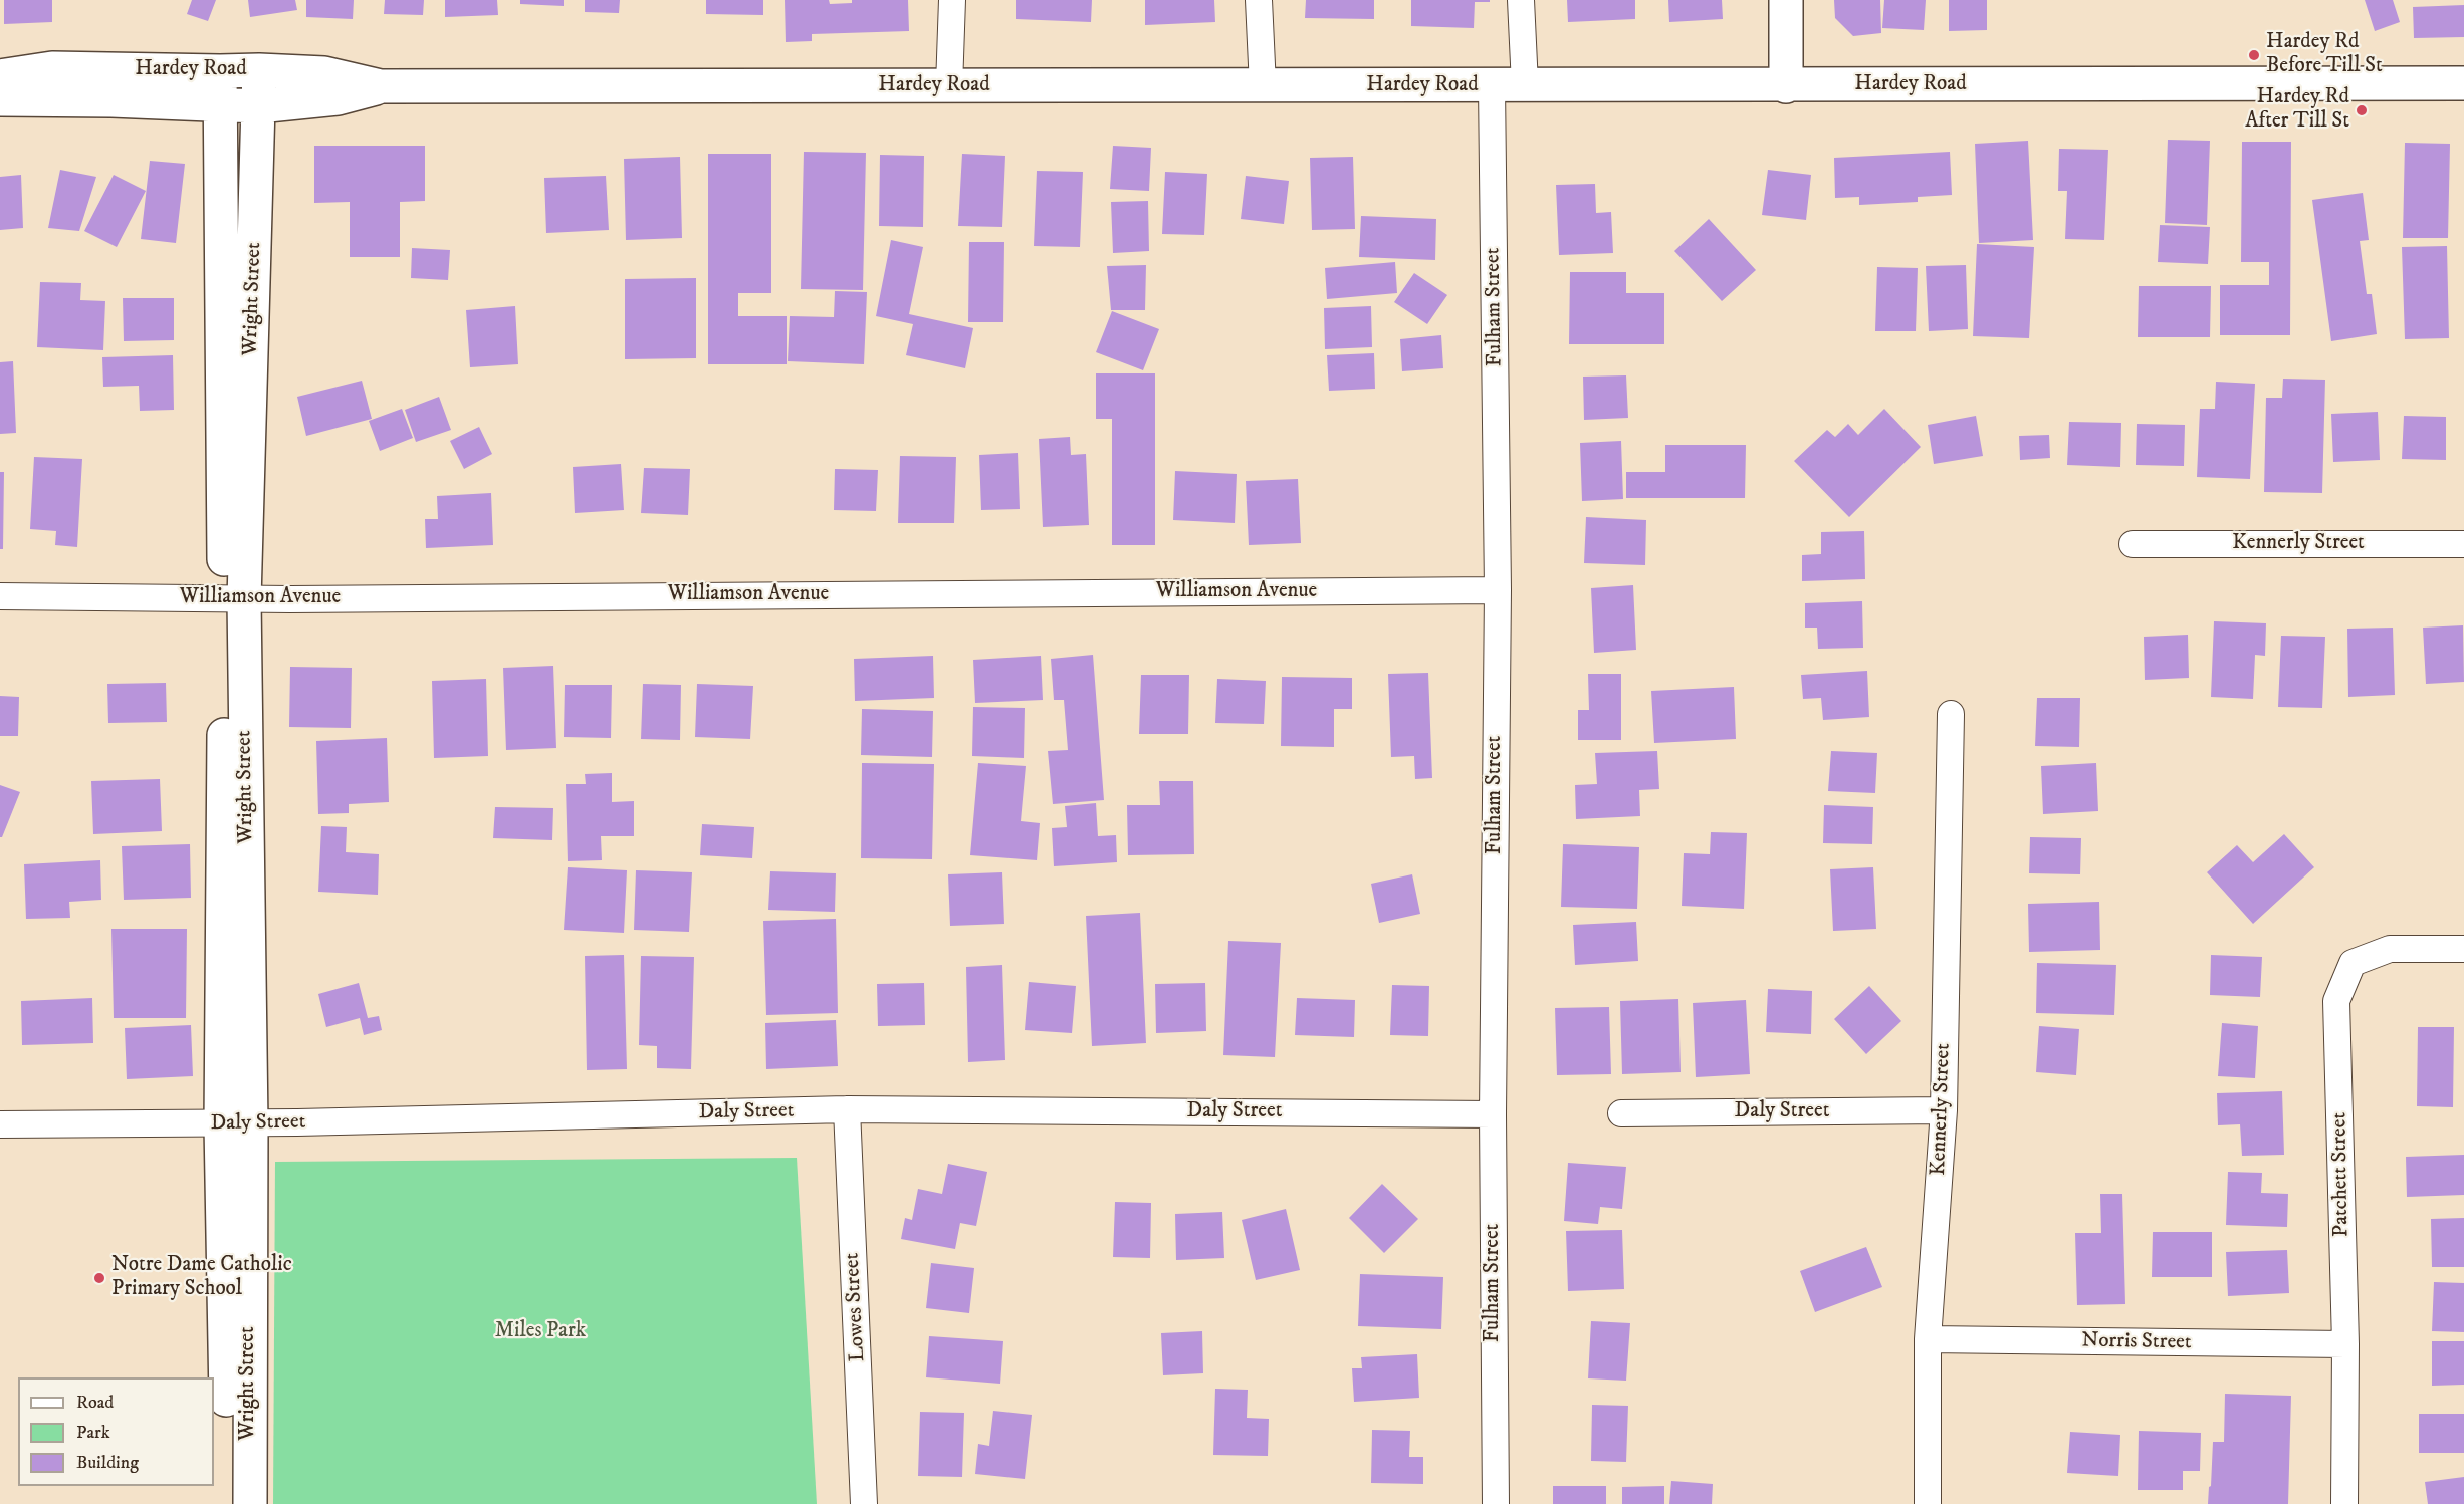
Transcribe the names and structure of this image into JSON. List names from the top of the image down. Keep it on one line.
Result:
{"streets":{"street":["Hardey Road","Wright Street","Fulham Street","Kennerly Street","Williamson Avenue","Daly Street","Patchett Street","Lowes Street","Norris Street"]},"crossings":[["Hardey Road","Wright Street"],["Hardey Road","Fulham Street"],["Wright Street","Williamson Avenue"],["Wright Street","Daly Street"],["Fulham Street","Williamson Avenue"],["Fulham Street","Daly Street"],["Kennerly Street","Daly Street"],["Kennerly Street","Norris Street"],["Daly Street","Lowes Street"],["Patchett Street","Norris Street"]],"parks":["Miles Park"],"places":["Hardey Rd Before Till St","Hardey Rd After Till St","Notre Dame Catholic Primary School"],"legend":["Road","Park","Building"]}
